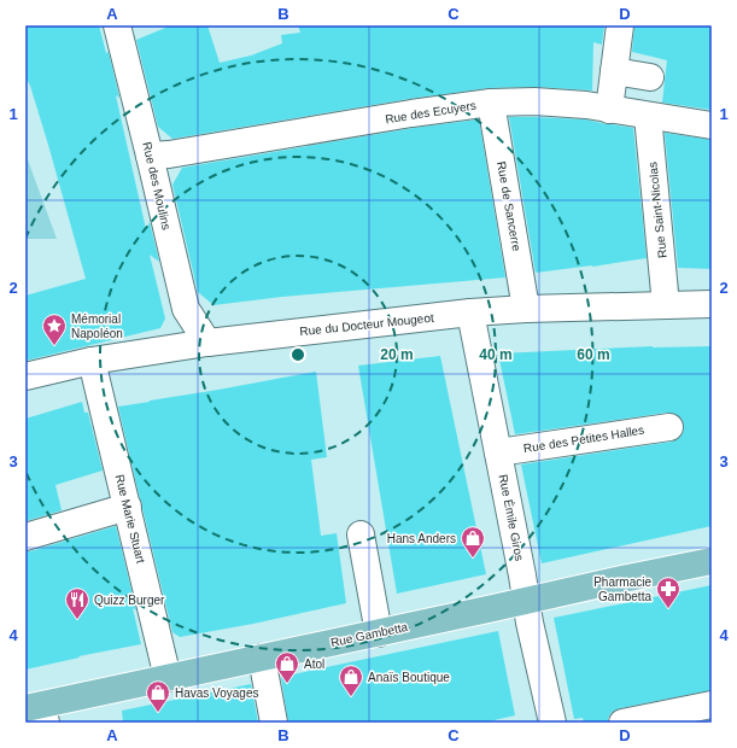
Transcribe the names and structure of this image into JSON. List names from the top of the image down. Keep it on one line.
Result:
{"streets":{"main road":["Rue Gambetta"],"street":["Rue des Ecuyers","Rue des Moulins","Rue de Sancerre","Rue Saint-Nicolas","Rue du Docteur Mougeot","Rue des Petites Halles","Rue Émile Giros","Rue Marie Stuart"]},"crossings":[["Rue des Ecuyers","Rue des Moulins"],["Rue des Ecuyers","Rue de Sancerre"],["Rue des Ecuyers","Rue Saint-Nicolas"],["Rue des Moulins","Rue du Docteur Mougeot"],["Rue de Sancerre","Rue du Docteur Mougeot"],["Rue Saint-Nicolas","Rue du Docteur Mougeot"],["Rue du Docteur Mougeot","Rue Émile Giros"],["Rue du Docteur Mougeot","Rue Marie Stuart"],["Rue des Petites Halles","Rue Émile Giros"],["Rue Émile Giros","Rue Gambetta"],["Rue Marie Stuart","Rue Gambetta"]],"places":{"place":["Mémorial Napoléon"],"shop":["Hans Anders","Atol","Anaïs Boutique","Havas Voyages"],"pharmacy":["Pharmacie Gambetta"],"restaurant":["Quizz Burger"]},"grid":{"columns":["A","B","C","D"],"rows":["1","2","3","4"]},"rings":["20 m","40 m","60 m"]}
